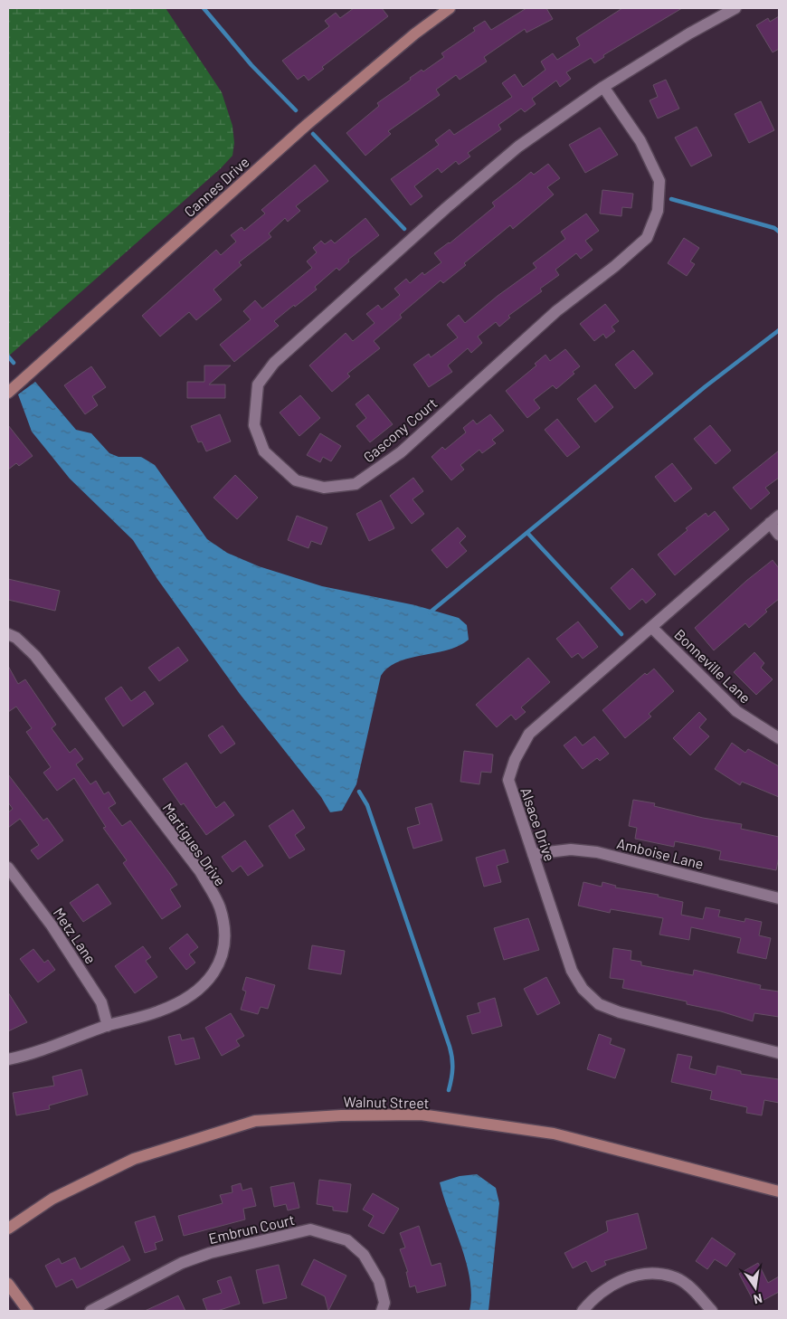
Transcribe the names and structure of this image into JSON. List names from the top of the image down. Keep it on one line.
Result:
{"streets":{"street":["Cannes Drive","Gascony Court","Bonneville Lane","Alsace Drive","Martigues Drive","Amboise Lane","Metz Lane","Walnut Street","Embrun Court"]},"crossings":[["Bonneville Lane","Alsace Drive"],["Alsace Drive","Amboise Lane"],["Martigues Drive","Metz Lane"]],"north":"bottom"}
